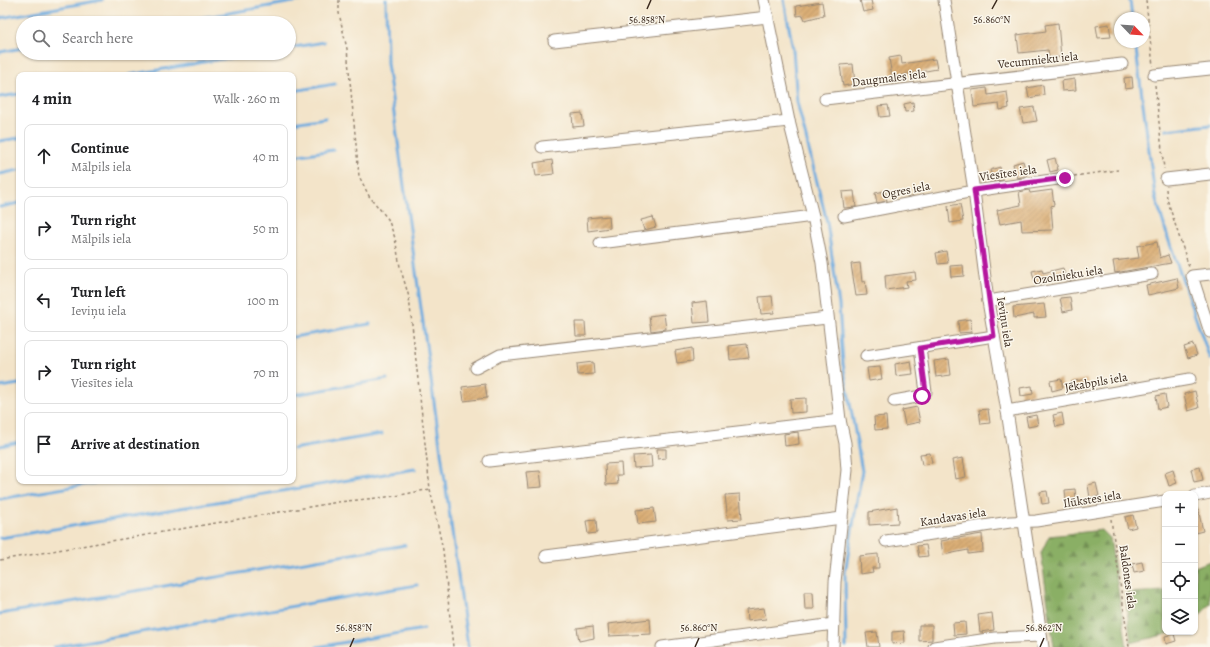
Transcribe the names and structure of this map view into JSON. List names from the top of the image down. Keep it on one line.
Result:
{"streets":{"street":["Vecumnieku iela","Daugmales iela","Viesītes iela","Ogres iela","Ozolnieku iela","Ieviņu iela","Jēkabpils iela","Ilūkstes iela","Kandavas iela"],"path":["Baldones iela"]},"crossings":[["Vecumnieku iela","Daugmales iela"],["Vecumnieku iela","Ieviņu iela"],["Daugmales iela","Ieviņu iela"],["Viesītes iela","Ogres iela"],["Viesītes iela","Ieviņu iela"],["Ogres iela","Ieviņu iela"],["Ozolnieku iela","Ieviņu iela"],["Ieviņu iela","Jēkabpils iela"],["Ieviņu iela","Ilūkstes iela"],["Ieviņu iela","Kandavas iela"],["Ilūkstes iela","Kandavas iela"],["Ilūkstes iela","Baldones iela"]],"north":"bottom right","page":{"search":"Search here","heading":["4 min","Walk · 260 m"],"list":[["Continue","Mālpils iela","40 m"],["Turn right","Mālpils iela","50 m"],["Turn left","Ieviņu iela","100 m"],["Turn right","Viesītes iela","70 m"],"Arrive at destination"],"map_buttons":["+","−"]},"coordinates":["56.858°N","56.860°N","56.862°N"]}
